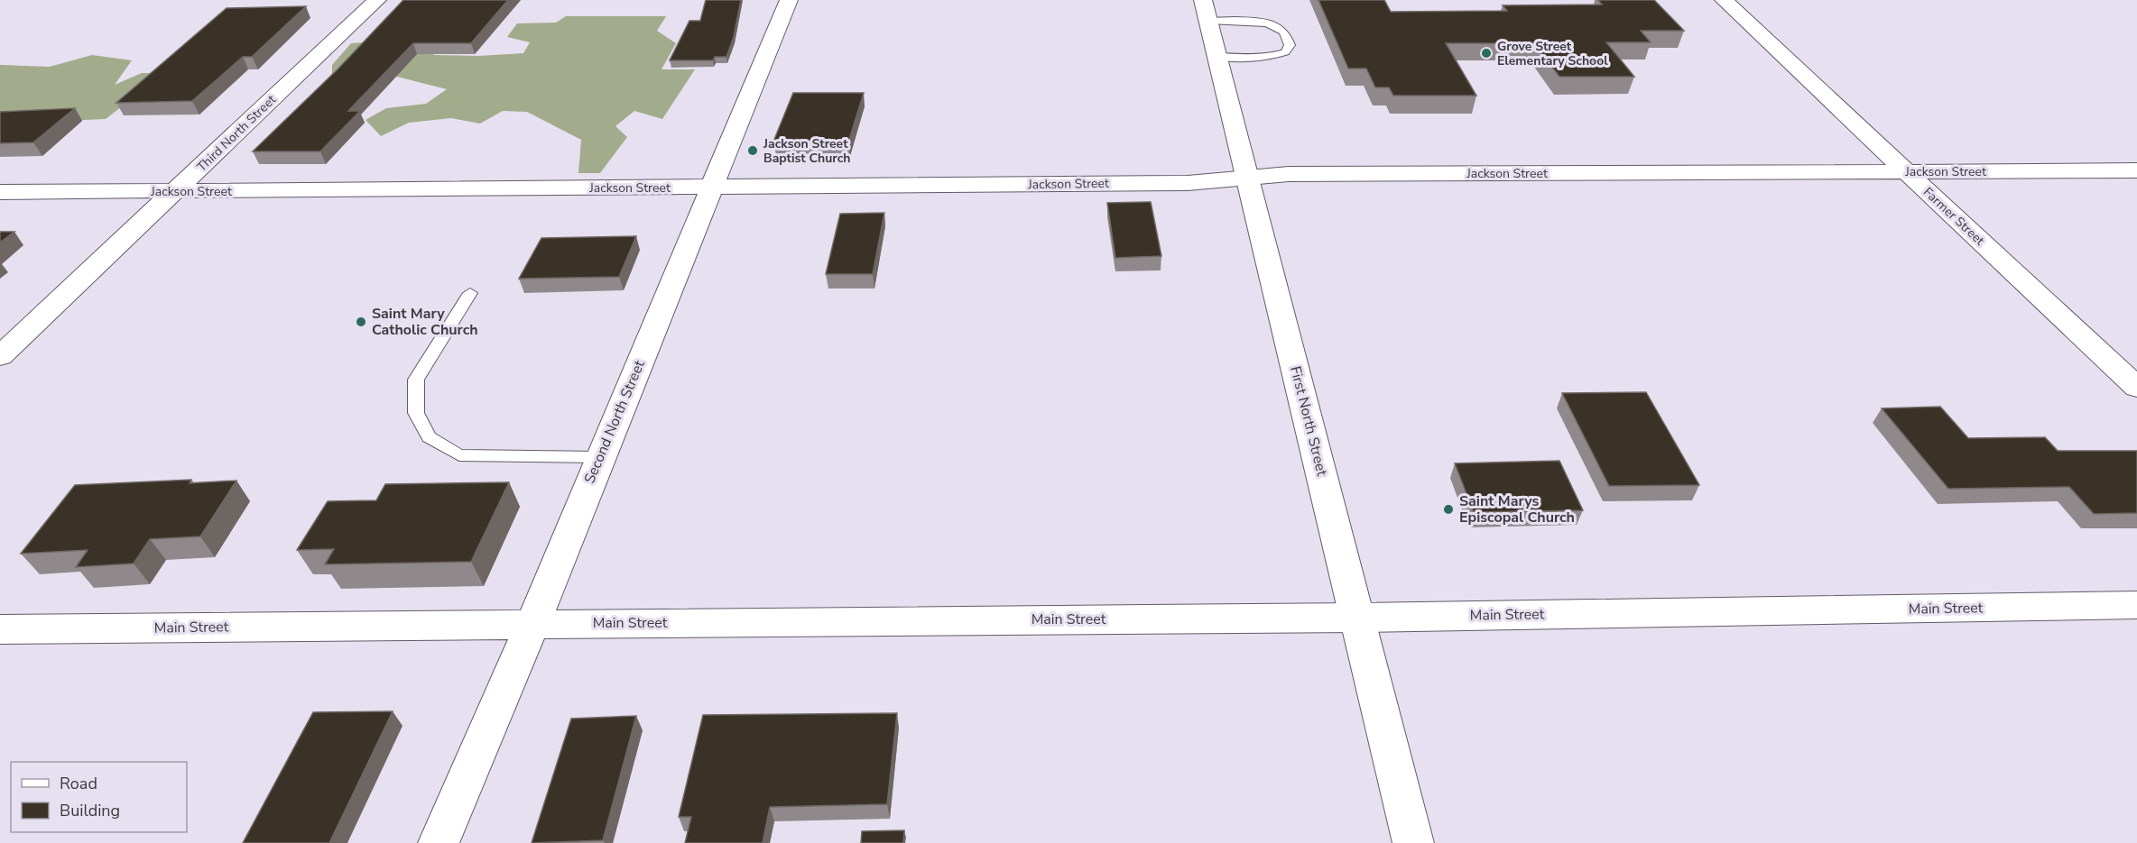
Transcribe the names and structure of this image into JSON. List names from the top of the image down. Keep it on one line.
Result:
{"streets":{"street":["Third North Street","Jackson Street","Farmer Street","First North Street","Second North Street","Main Street"]},"crossings":[["Third North Street","Jackson Street"],["Jackson Street","Farmer Street"],["Jackson Street","First North Street"],["Jackson Street","Second North Street"],["First North Street","Main Street"],["Second North Street","Main Street"]],"places":["Grove Street Elementary School","Jackson Street Baptist Church","Saint Mary Catholic Church","Saint Marys Episcopal Church"],"legend":["Road","Building"]}
